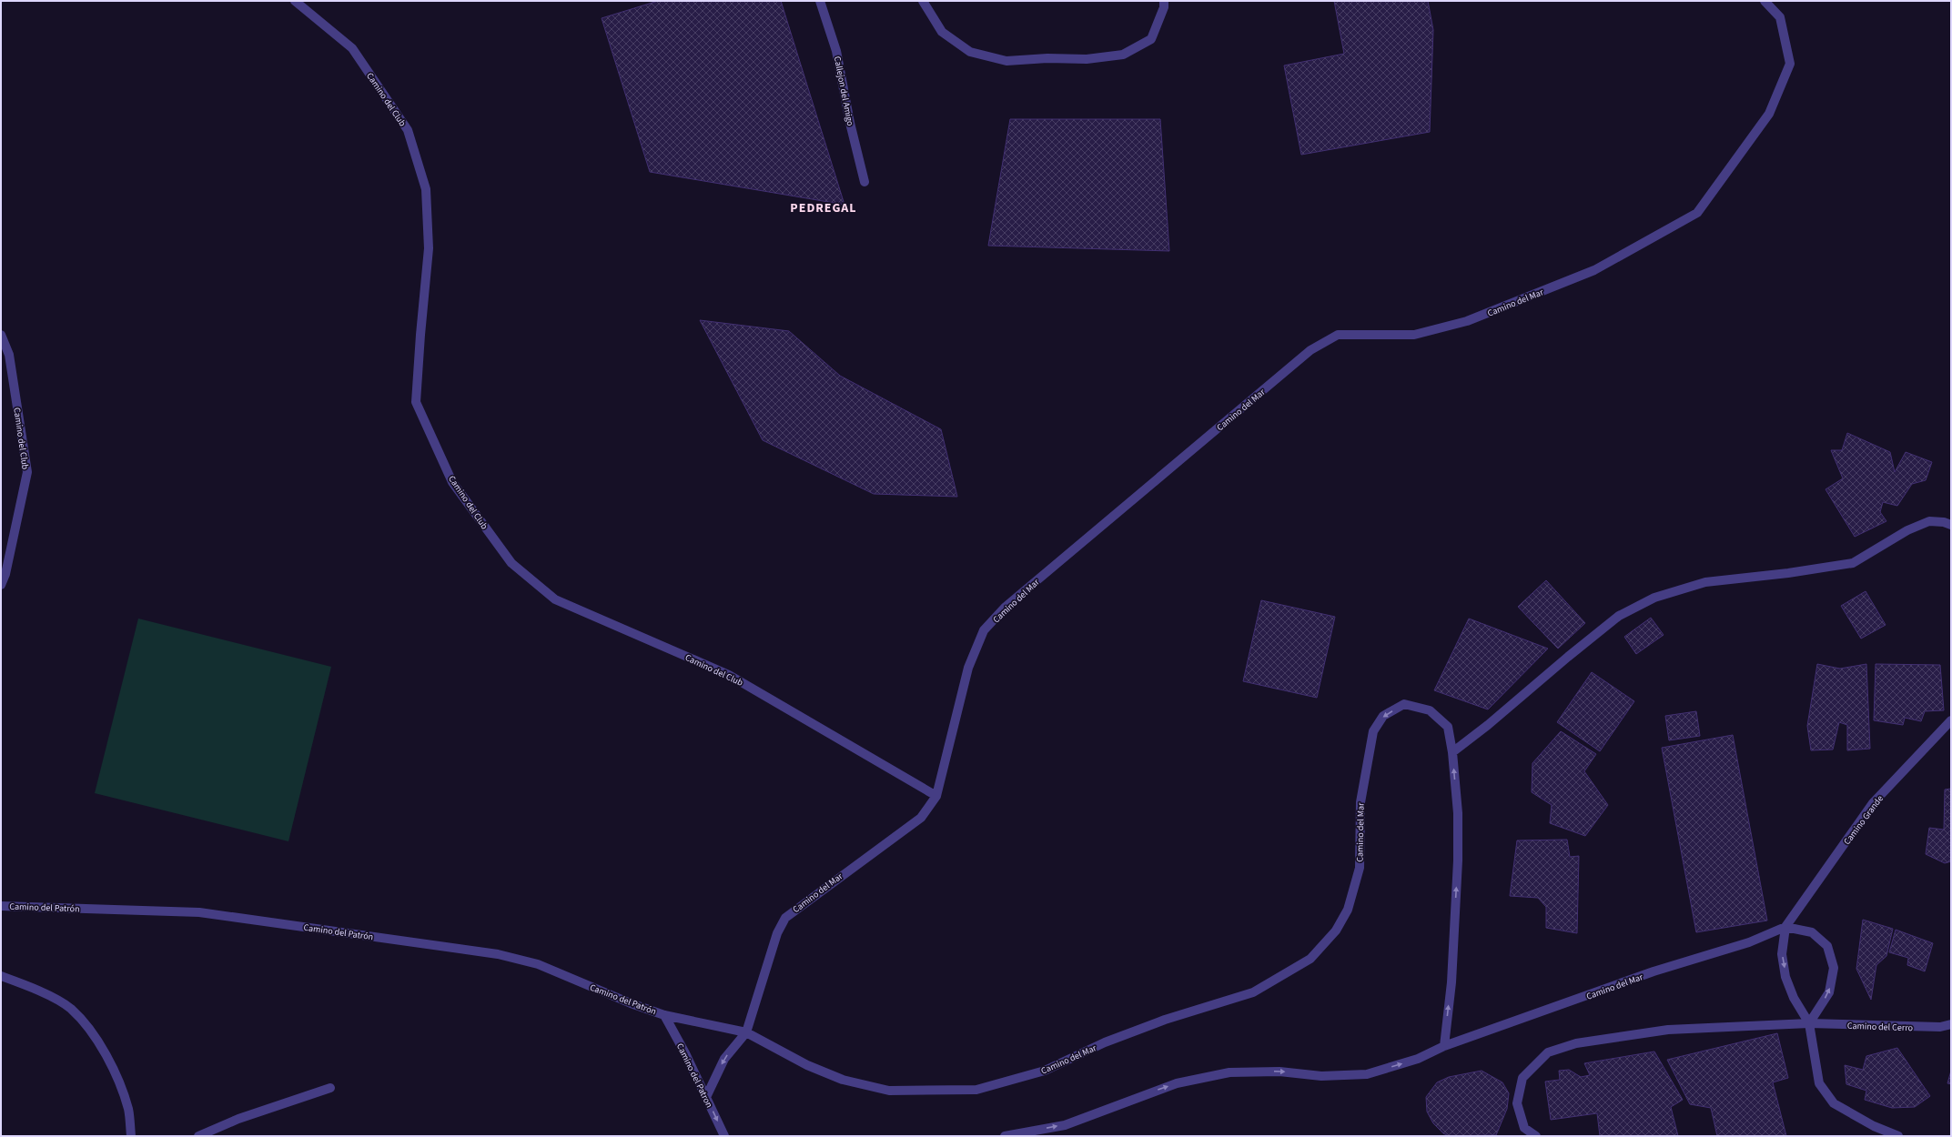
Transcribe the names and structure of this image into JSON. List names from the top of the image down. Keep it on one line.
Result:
{"streets":{"street":["Callejon del Amigo","Camino del Club","Camino del Mar","Camino Grande","Camino del Patrón","Camino del Cerro","Camino del Patron"]},"crossings":[["Camino del Club","Camino del Mar"],["Camino del Mar","Camino Grande"],["Camino del Mar","Camino del Patrón"],["Camino del Patrón","Camino del Patron"]],"districts":["PEDREGAL"]}
